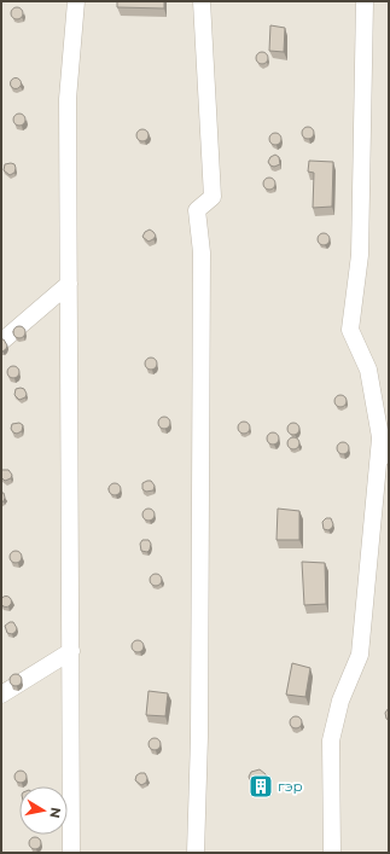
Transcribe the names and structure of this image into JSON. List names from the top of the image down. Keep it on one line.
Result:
{"places":{"building":["гэр"]},"north":"right"}
